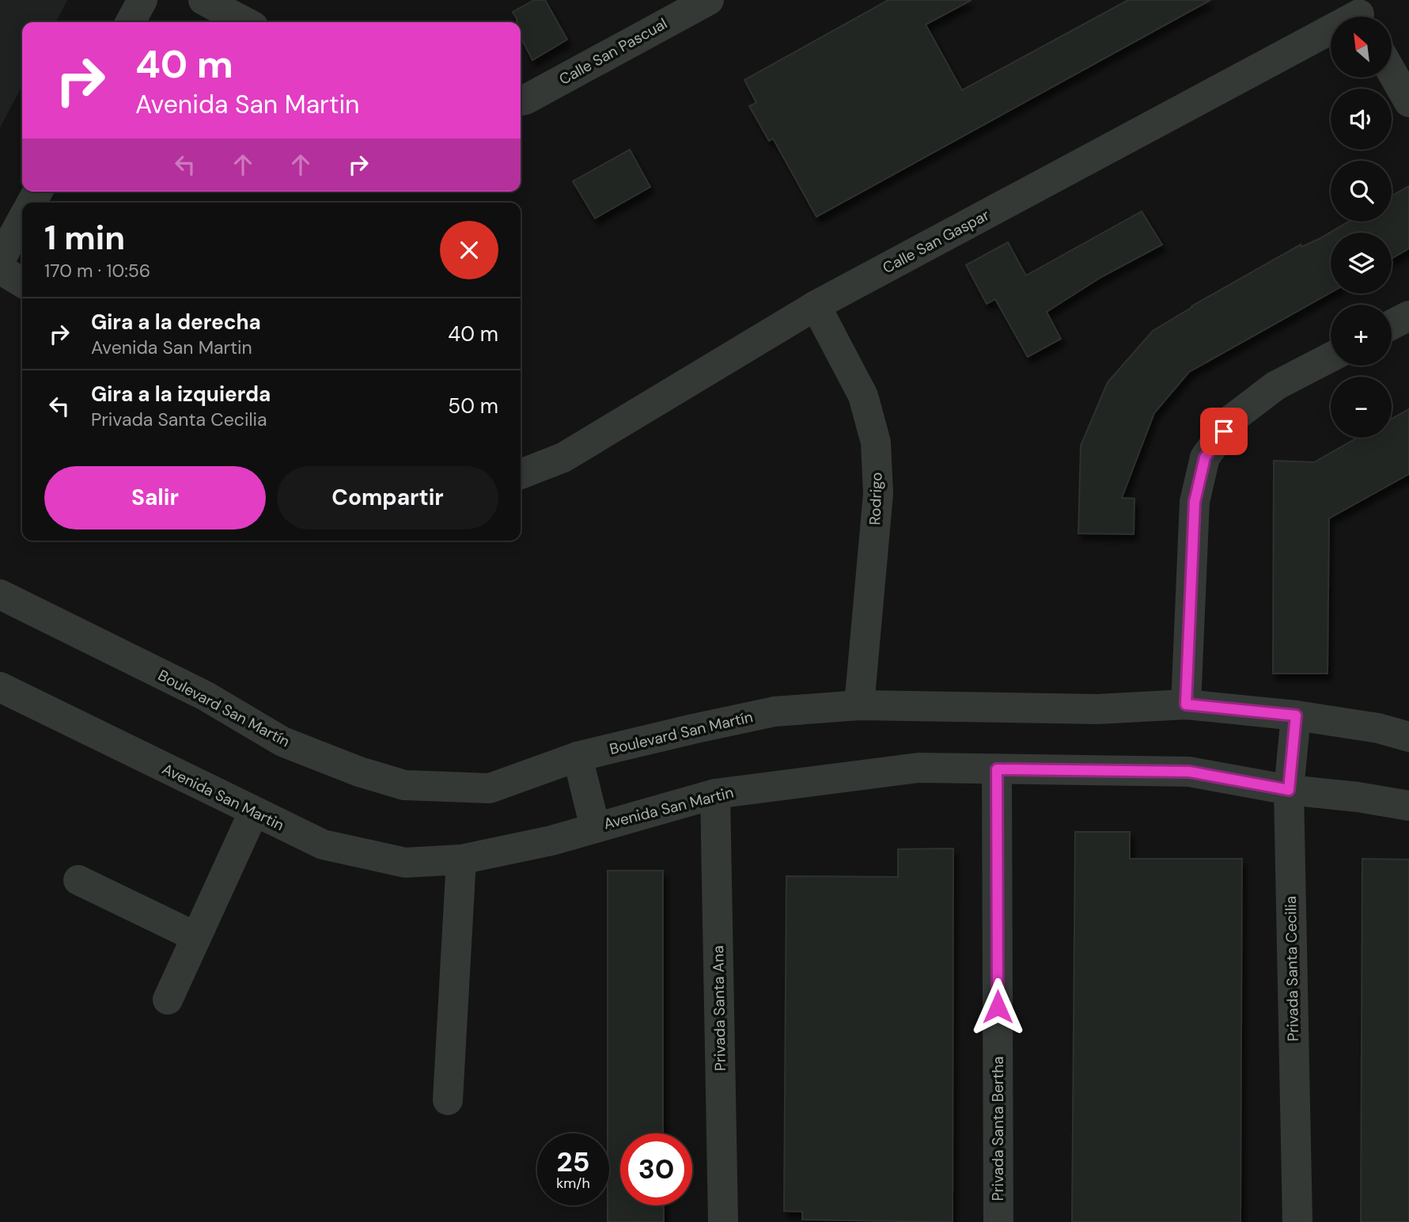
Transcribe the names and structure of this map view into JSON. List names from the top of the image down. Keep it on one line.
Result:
{"streets":{"street":["Calle San Pascual","Calle San Gaspar","Rodrigo","Boulevard San Martín","Avenida San Martin","Privada Santa Cecilia","Privada Santa Ana","Privada Santa Bertha"]},"crossings":[["Calle San Gaspar","Rodrigo"],["Rodrigo","Boulevard San Martín"],["Boulevard San Martín","Privada Santa Cecilia"],["Avenida San Martin","Privada Santa Cecilia"],["Avenida San Martin","Privada Santa Ana"],["Avenida San Martin","Privada Santa Bertha"]],"north":"top left","page":{"map_buttons":["+","−"],"turn":["40 m","Avenida San Martin"],"heading":["1 min","170 m · 10:56"],"list":[{"name":"Gira a la derecha","note":"Avenida San Martin","value":"40 m"},{"name":"Gira a la izquierda","note":"Privada Santa Cecilia","value":"50 m"}],"buttons":["Salir","Compartir"],"speed":"25 km/h","limit":"30"}}
